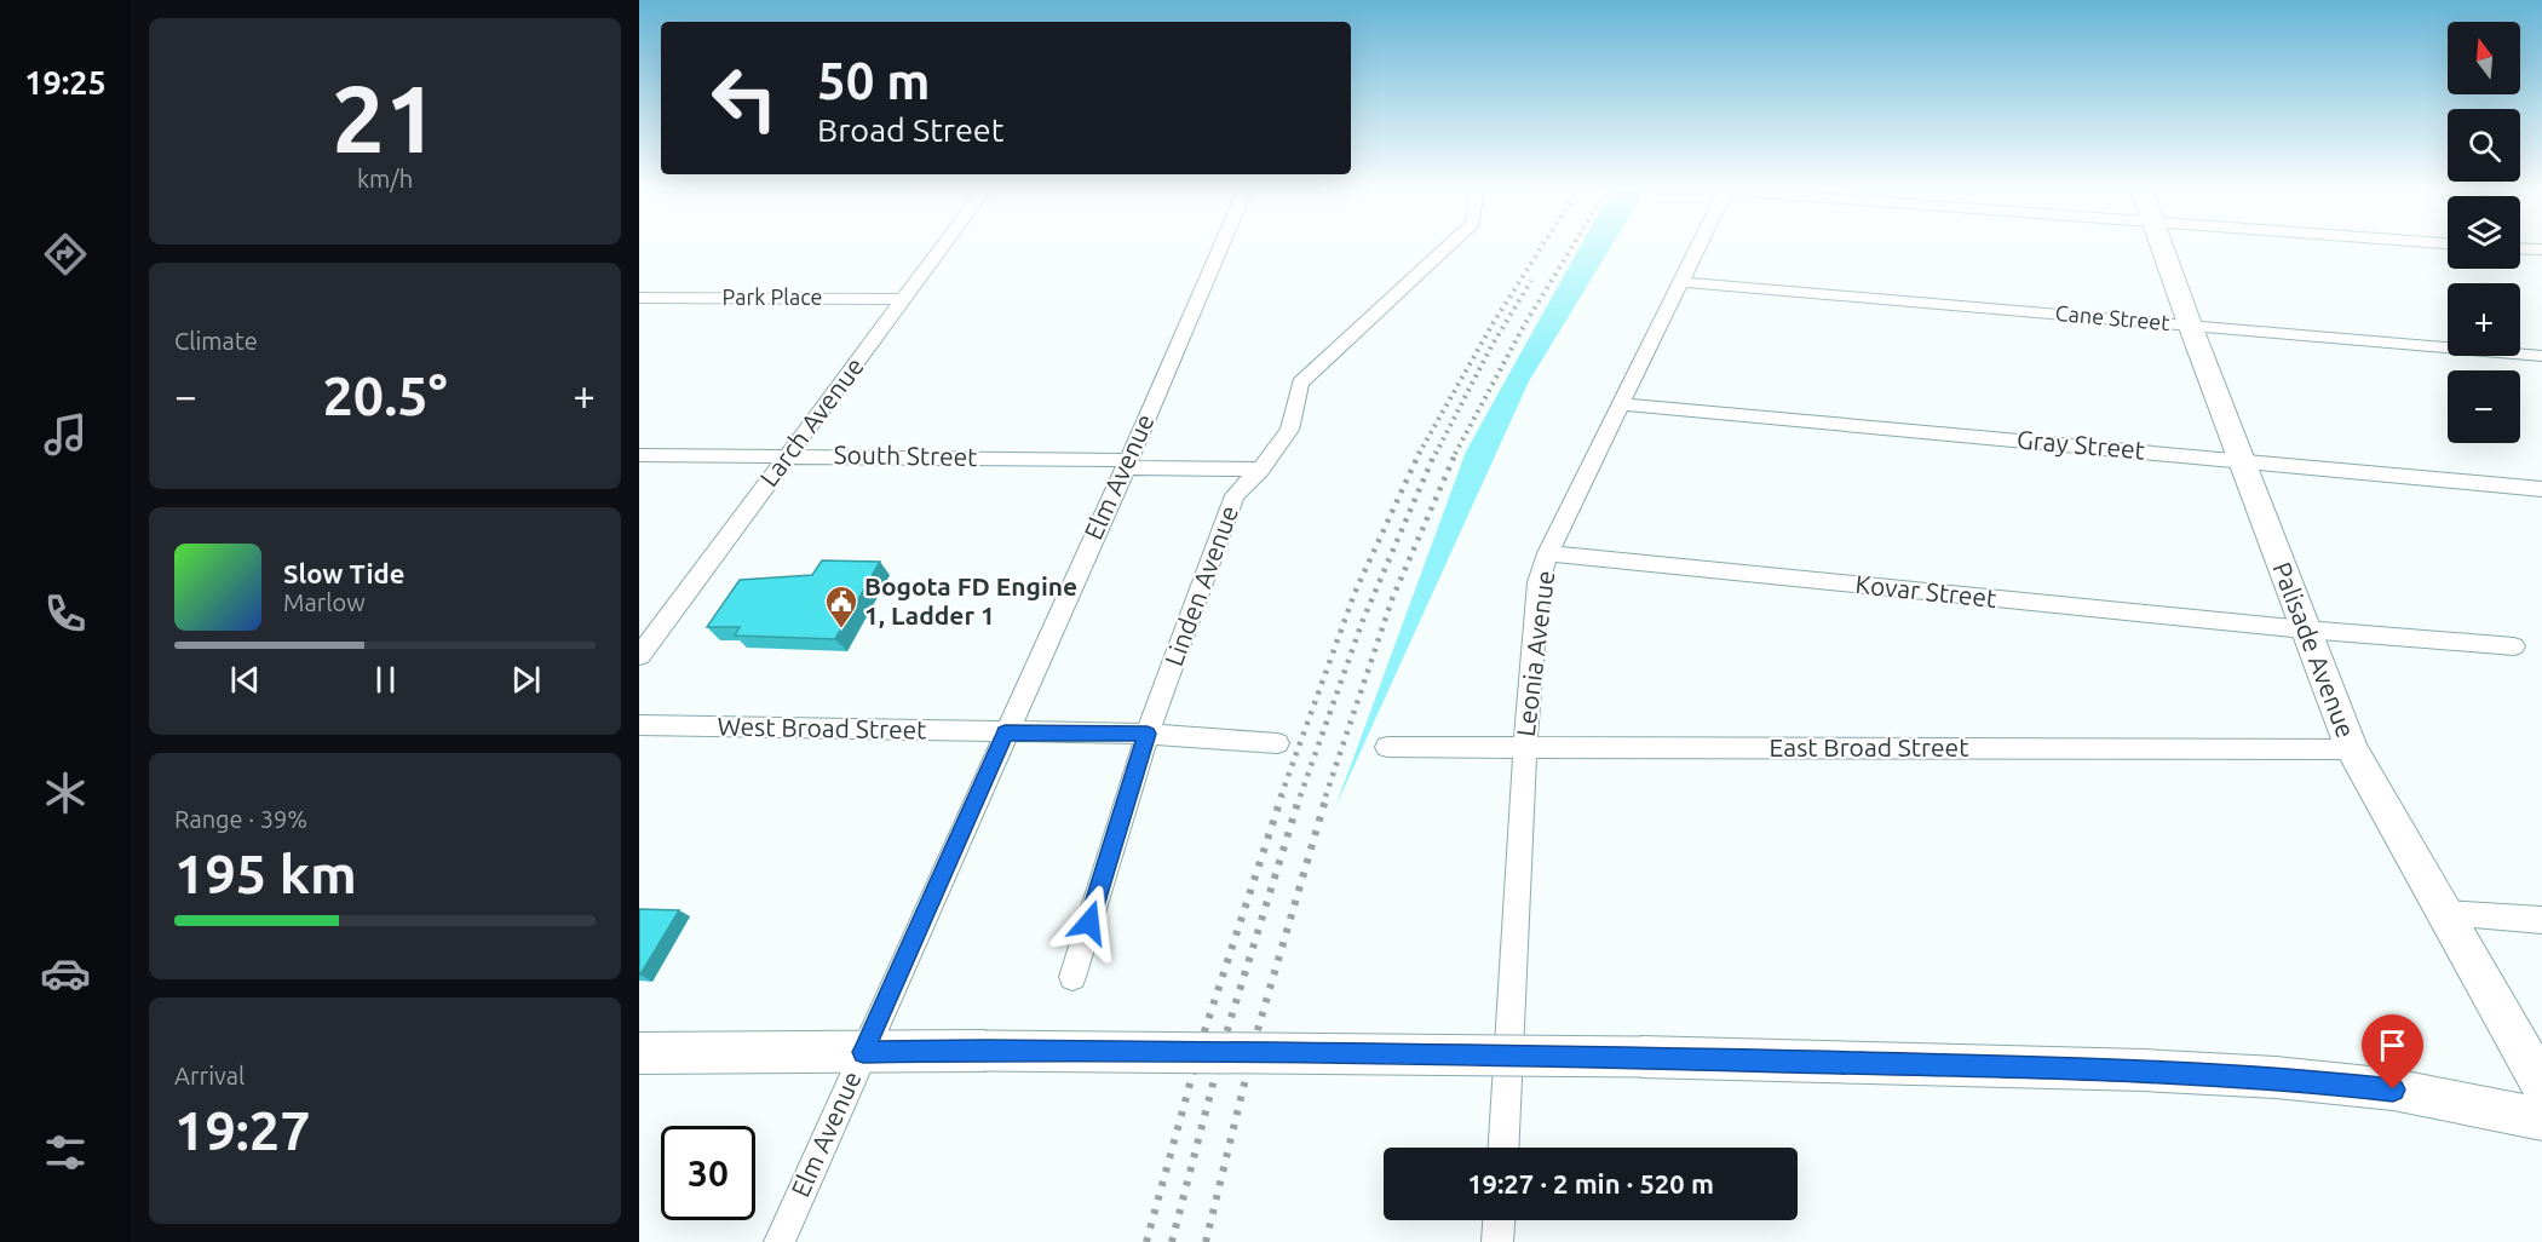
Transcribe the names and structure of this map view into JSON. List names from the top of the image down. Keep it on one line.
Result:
{"streets":{"main road":["Palisade Avenue"],"street":["Park Place","Cane Street","Larch Avenue","Gray Street","South Street","Elm Avenue","Linden Avenue","Kovar Street","Leonia Avenue","West Broad Street","East Broad Street"]},"crossings":[["Park Place","Larch Avenue"],["Cane Street","Palisade Avenue"],["Cane Street","Leonia Avenue"],["Larch Avenue","South Street"],["Gray Street","Palisade Avenue"],["Gray Street","Leonia Avenue"],["South Street","Elm Avenue"],["South Street","Linden Avenue"],["Elm Avenue","West Broad Street"],["Linden Avenue","West Broad Street"],["Kovar Street","Palisade Avenue"],["Kovar Street","Leonia Avenue"],["Palisade Avenue","East Broad Street"],["Leonia Avenue","East Broad Street"]],"places":{"public building":["Bogota FD Engine 1, Ladder 1"]},"north":"top","page":{"tabs":"19:25","tile":[["21","km/h"],"Climate",["Range · 39%","195 km"],["Arrival","19:27"]],"map_buttons":["+","−"],"turn":["50 m","Broad Street"],"heat":["−","20.5°","+"],"song":["Slow Tide","Marlow"],"limit":"30","trip":"19:27 · 2 min · 520 m"}}
